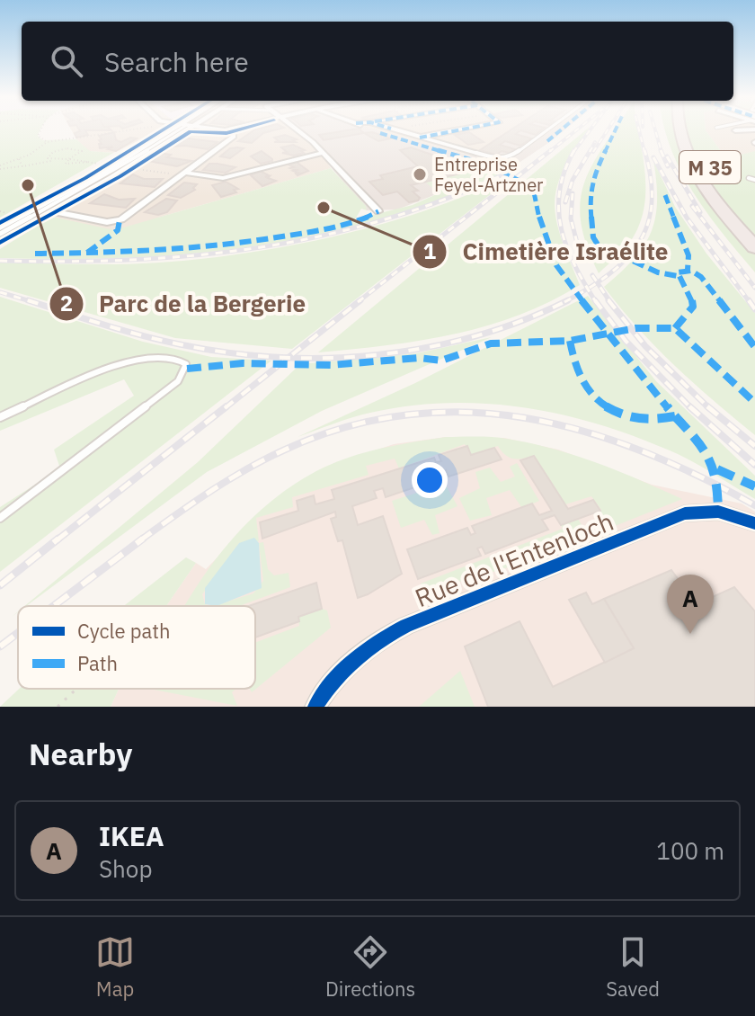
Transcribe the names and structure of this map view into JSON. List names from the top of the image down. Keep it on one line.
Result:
{"streets":{"highway":["M 35"],"street":["Rue de l'Entenloch"]},"places":["Entreprise Feyel-Artzner","Parc de la Bergerie","Cimetière Israélite"],"legend":["Cycle path","Path"],"page":{"search":"Search here","pins":"A","heading":"Nearby","list":[{"mark":"A","name":"IKEA","note":"Shop","value":"100 m"}],"nav":["Map","Directions","Saved"]}}
